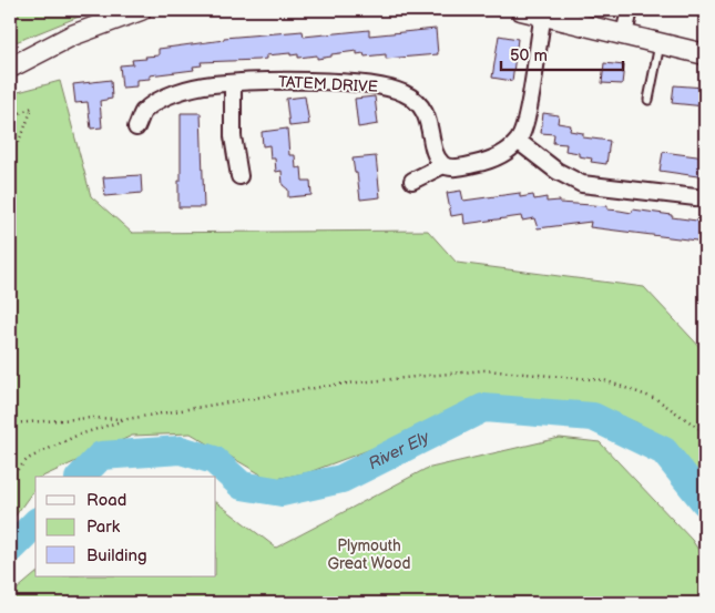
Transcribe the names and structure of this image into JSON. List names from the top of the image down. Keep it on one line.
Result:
{"streets":{"street":["TATEM DRIVE"]},"water":["River Ely"],"parks":["Plymouth Great Wood"],"legend":["Road","Park","Building"],"scale_bar":"50 m"}
